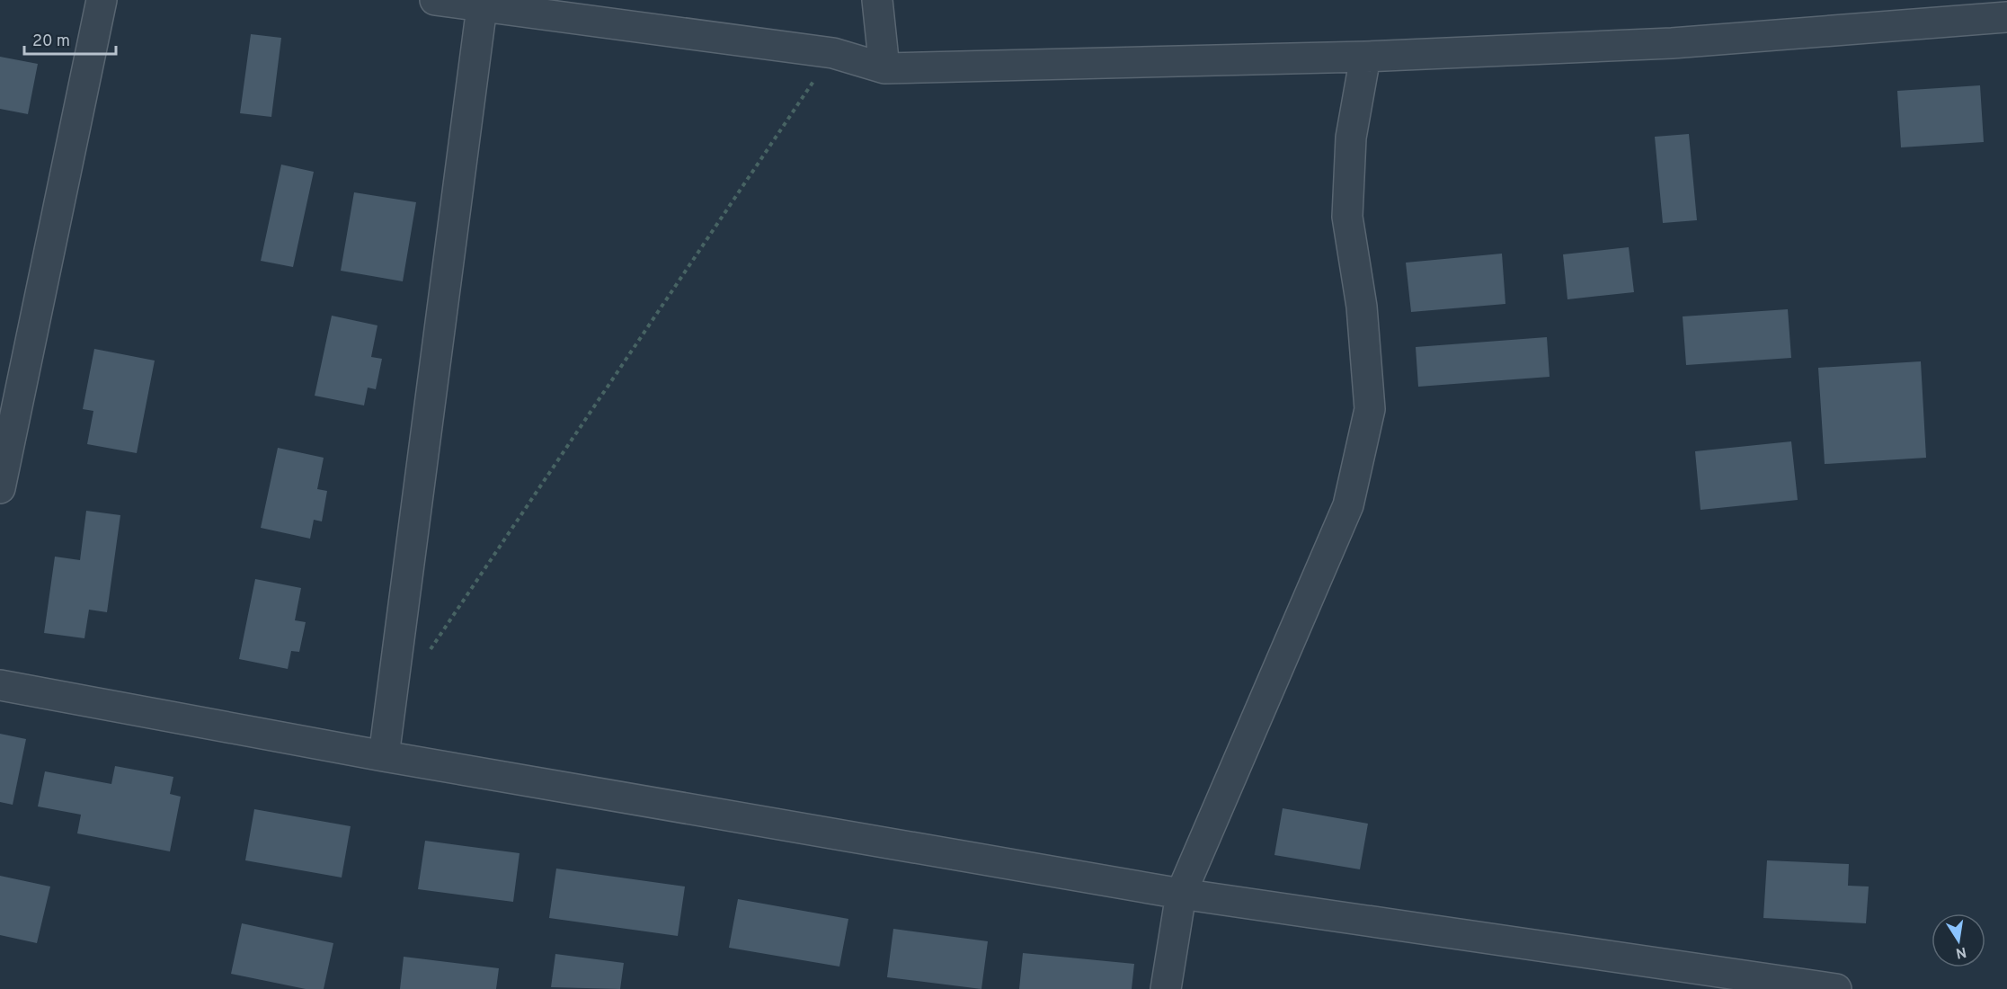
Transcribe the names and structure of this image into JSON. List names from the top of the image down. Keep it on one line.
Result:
{"scale_bar":"20 m","north":"bottom"}
